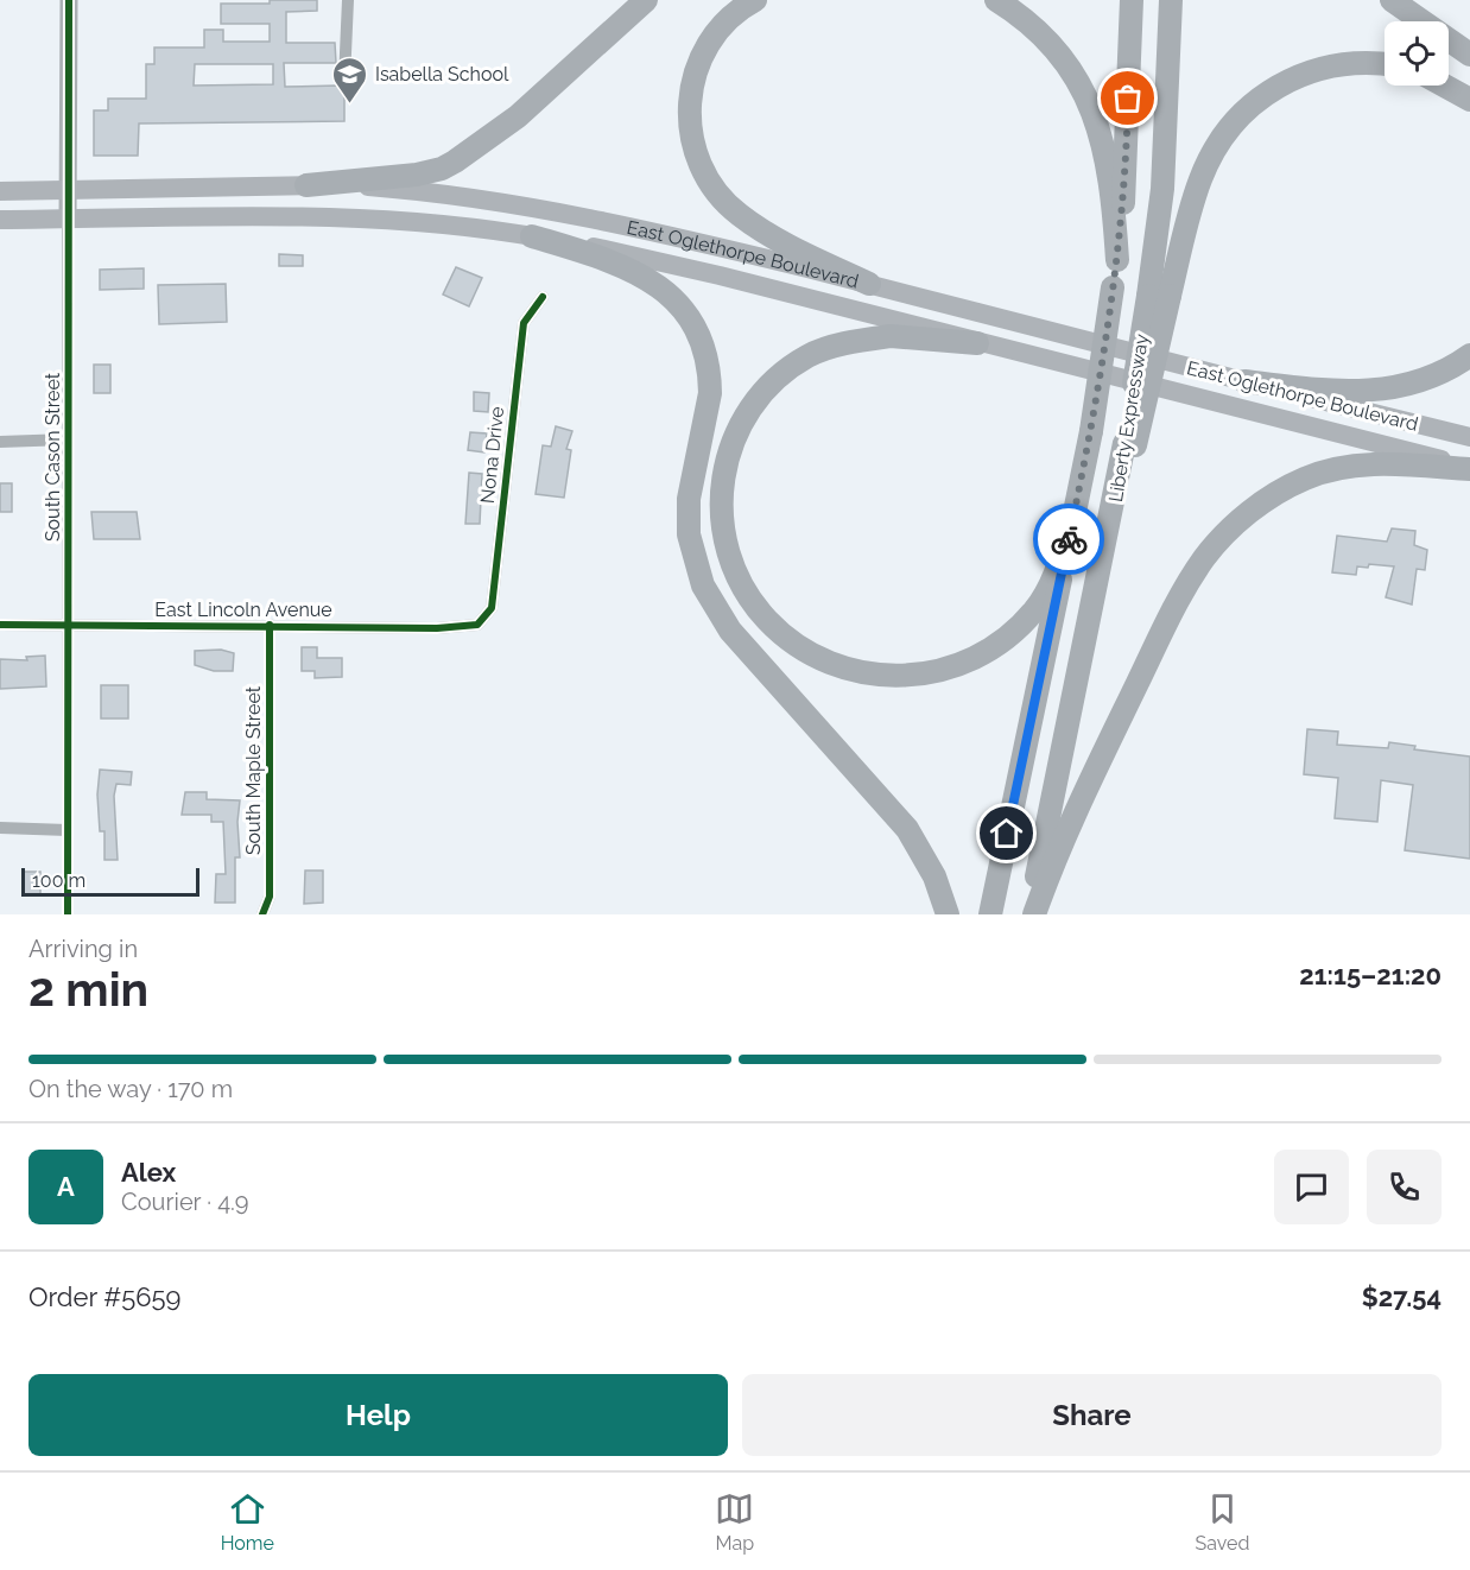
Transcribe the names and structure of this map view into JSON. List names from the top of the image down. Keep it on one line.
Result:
{"streets":{"highway":["Liberty Expressway"],"main road":["East Oglethorpe Boulevard"],"street":["Nona Drive","South Cason Street","East Lincoln Avenue","South Maple Street"]},"crossings":[["East Oglethorpe Boulevard","South Cason Street"],["Nona Drive","East Lincoln Avenue"],["South Cason Street","East Lincoln Avenue"],["East Lincoln Avenue","South Maple Street"]],"places":{"school or university":["Isabella School"]},"scale_bar":"100 m","page":{"scale":"100 m","heading":["2 min","Arriving in","21:15–21:20"],"panel":["Alex","Courier · 4.9","Order #5659","$27.54"],"bar":"On the way · 170 m","round":"A","buttons":["Help","Share"],"tabs":["Home","Map","Saved"]}}
